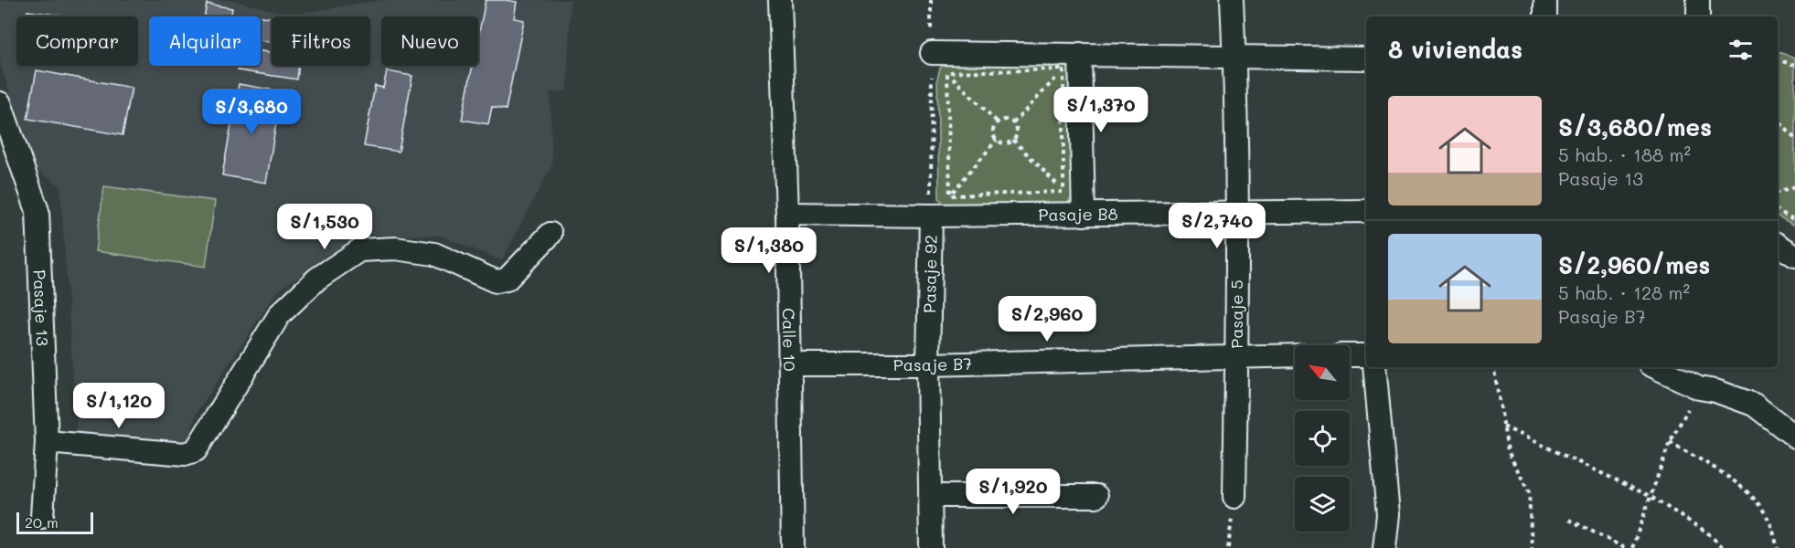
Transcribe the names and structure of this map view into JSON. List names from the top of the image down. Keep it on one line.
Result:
{"streets":{"street":["Pasaje B8","Pasaje 92","Pasaje 13","Pasaje 5","Calle 10","Pasaje B7"]},"crossings":[["Pasaje B8","Pasaje 92"],["Pasaje B8","Pasaje 5"],["Pasaje B8","Calle 10"],["Pasaje 92","Pasaje B7"],["Pasaje 5","Pasaje B7"],["Calle 10","Pasaje B7"]],"scale_bar":"20 m","north":"top left","page":{"chip":["Comprar","Alquilar","Filtros","Nuevo"],"heading":"8 viviendas","list":[{"name":"S/3,680/mes","note":"5 hab. · 188 m² · Pasaje 13"},{"name":"S/2,960/mes","note":"5 hab. · 128 m² · Pasaje B7"}],"price":["S/1,370","S/3,680","S/2,740","S/1,530","S/1,380","S/2,960","S/1,120","S/1,920"],"scale":"20 m"}}
